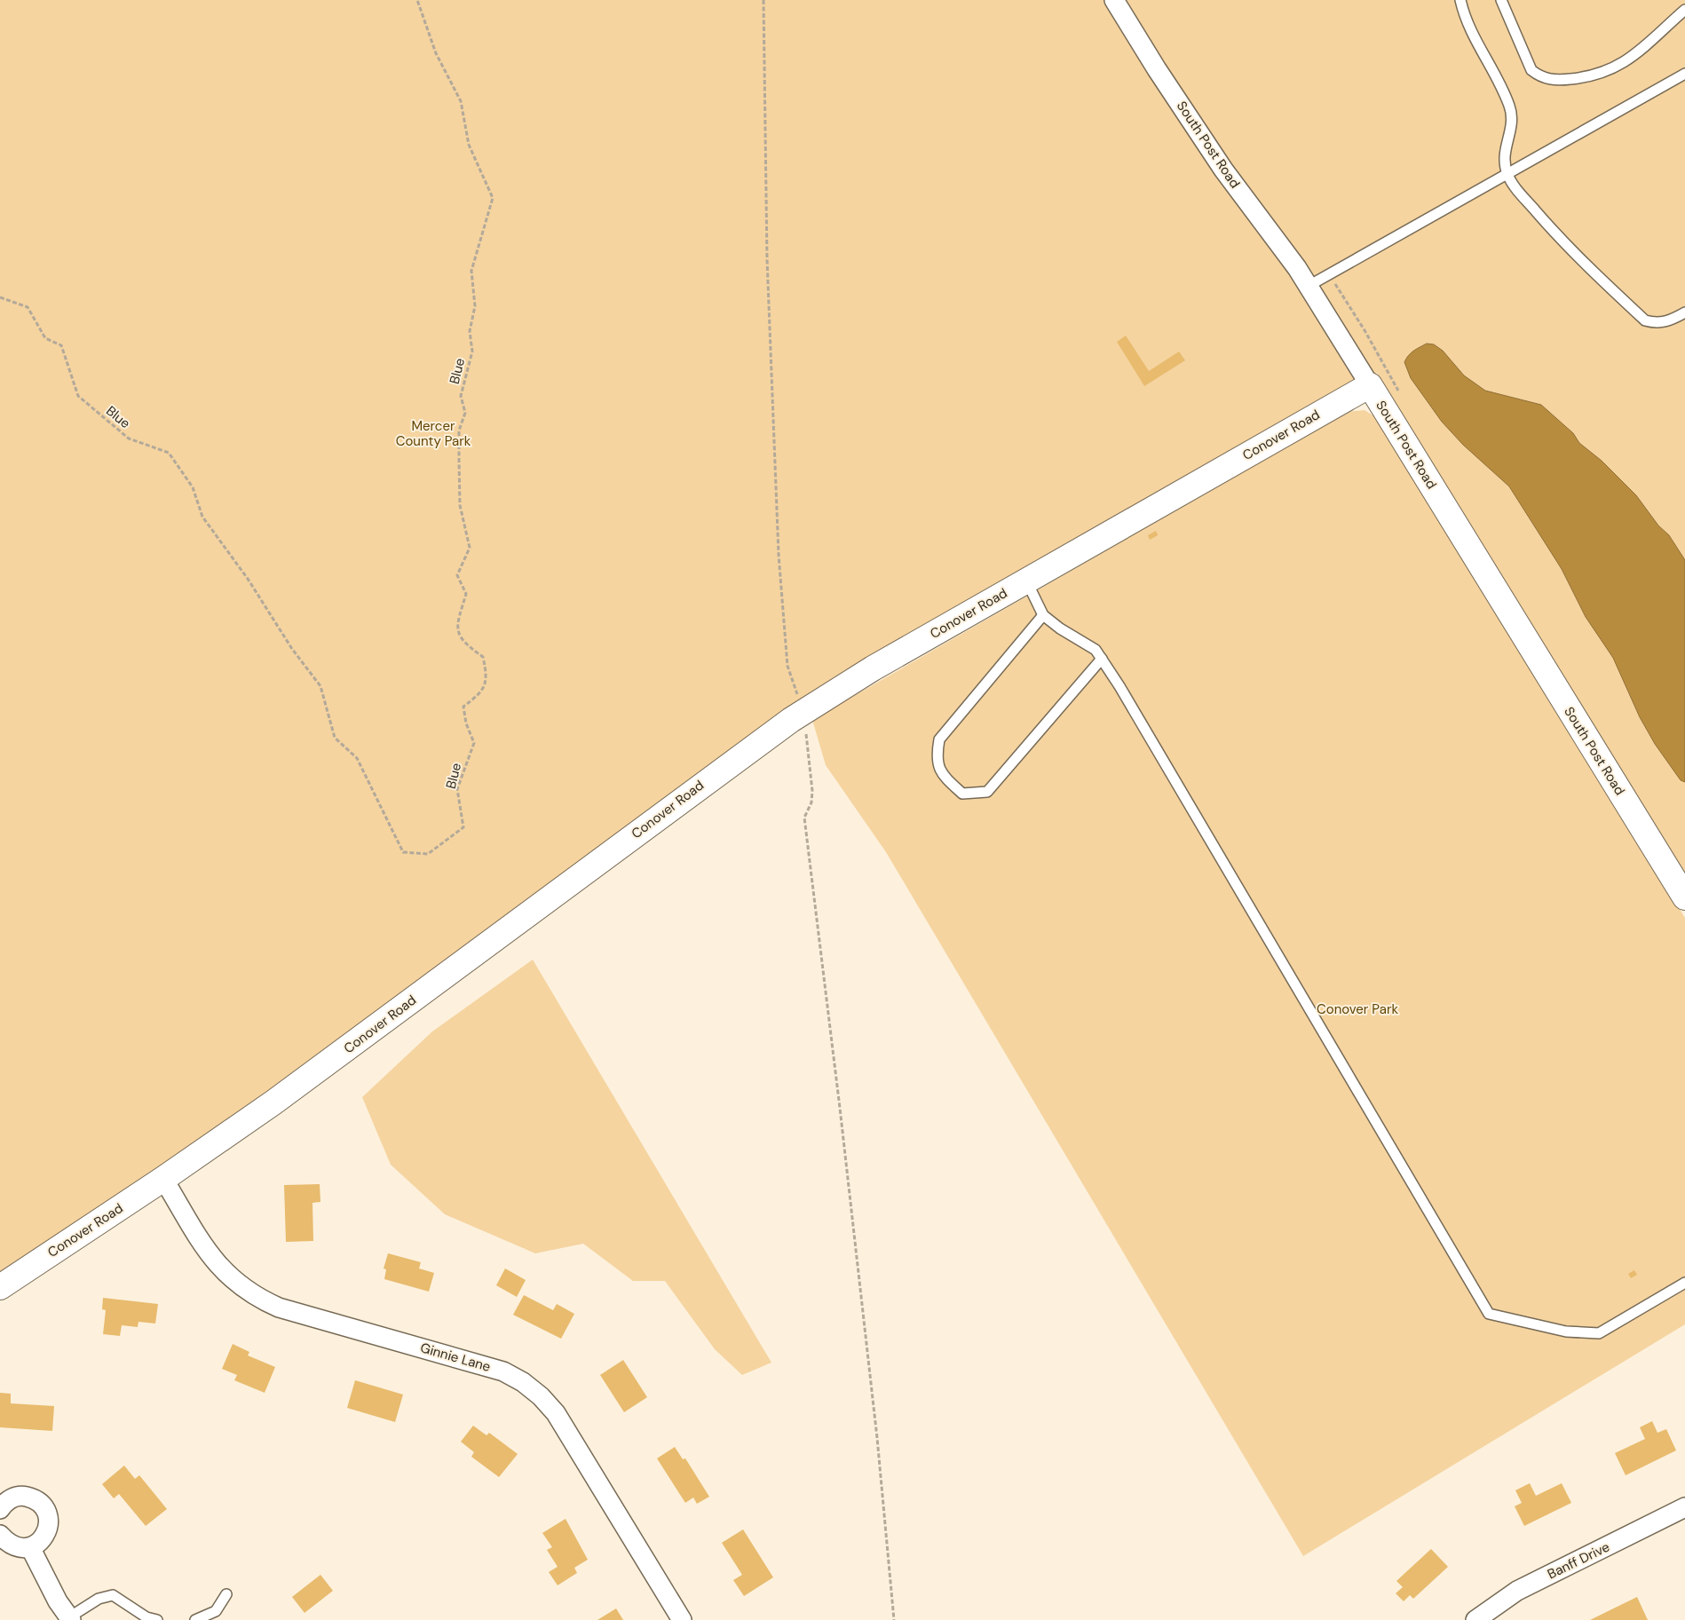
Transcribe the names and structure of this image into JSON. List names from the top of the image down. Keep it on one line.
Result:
{"streets":{"street":["South Post Road","Conover Road","Ginnie Lane","Banff Drive"],"path":["Blue"]},"crossings":[["South Post Road","Conover Road"],["Conover Road","Ginnie Lane"]],"parks":["Mercer County Park","Conover Park"]}
